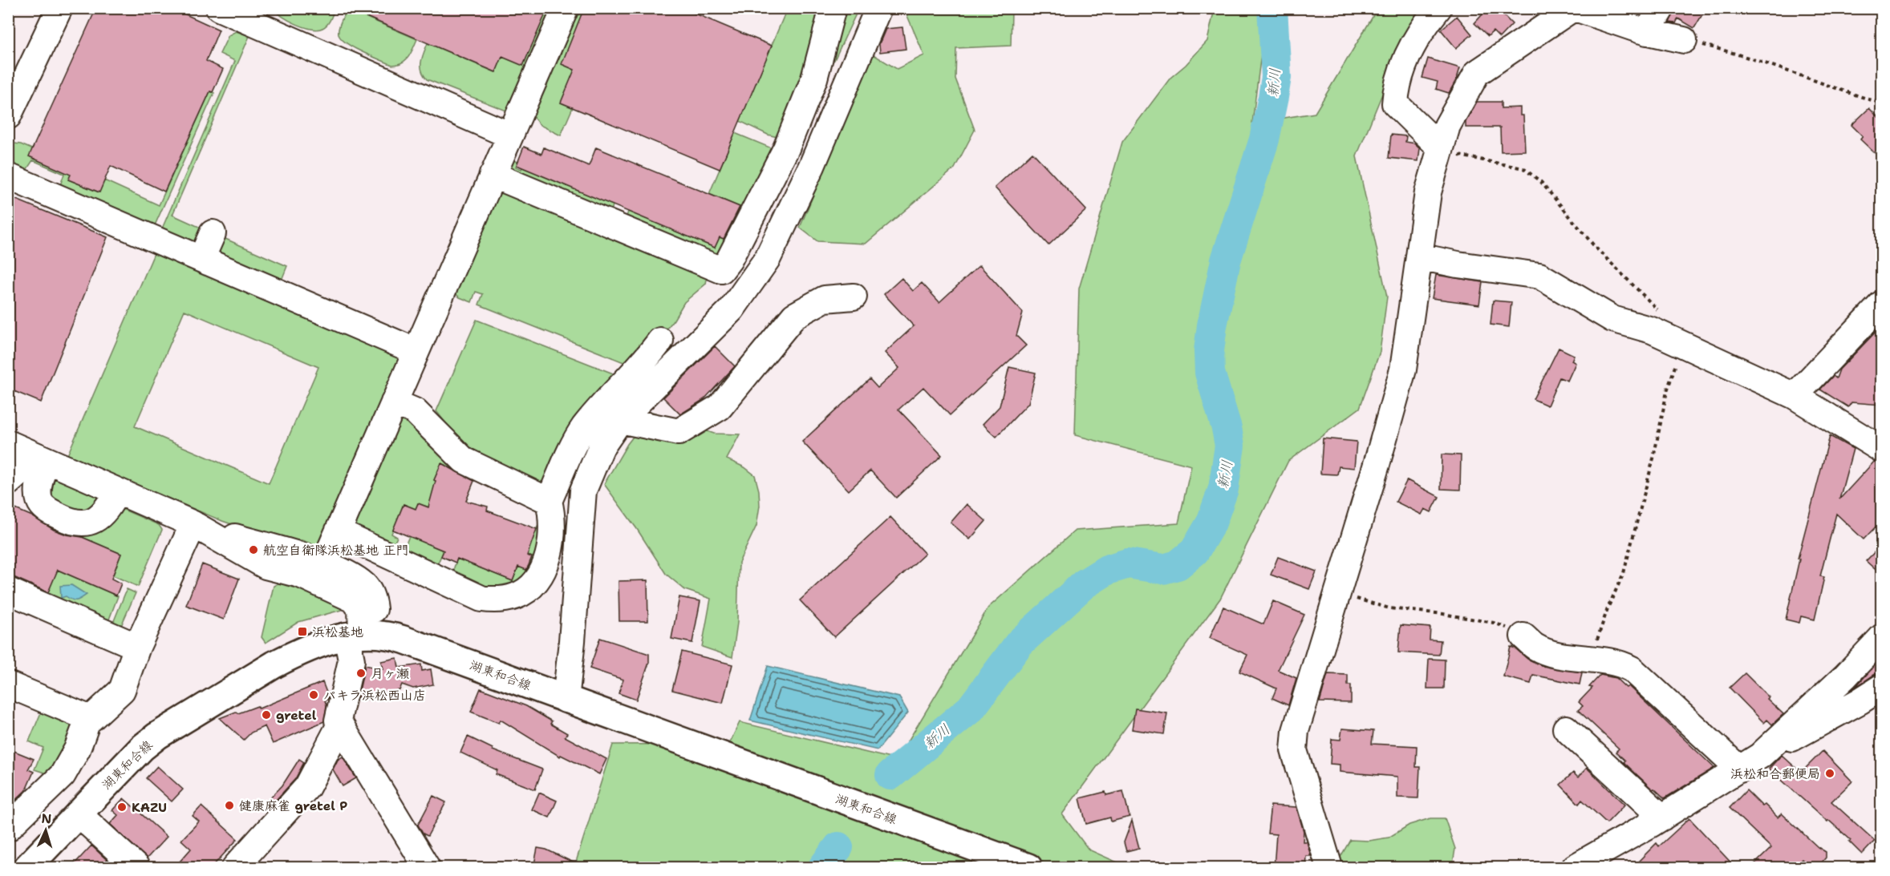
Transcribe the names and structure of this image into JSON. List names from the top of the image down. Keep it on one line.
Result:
{"streets":{"main road":["湖東和合線"]},"water":["新川"],"places":{"other":["航空自衛隊浜松基地 正門","月ヶ瀬","パキラ浜松西山店","gretel","浜松和合郵便局","健康麻雀 gretel P","KAZU"],"transit":["浜松基地"]},"north":"top"}
